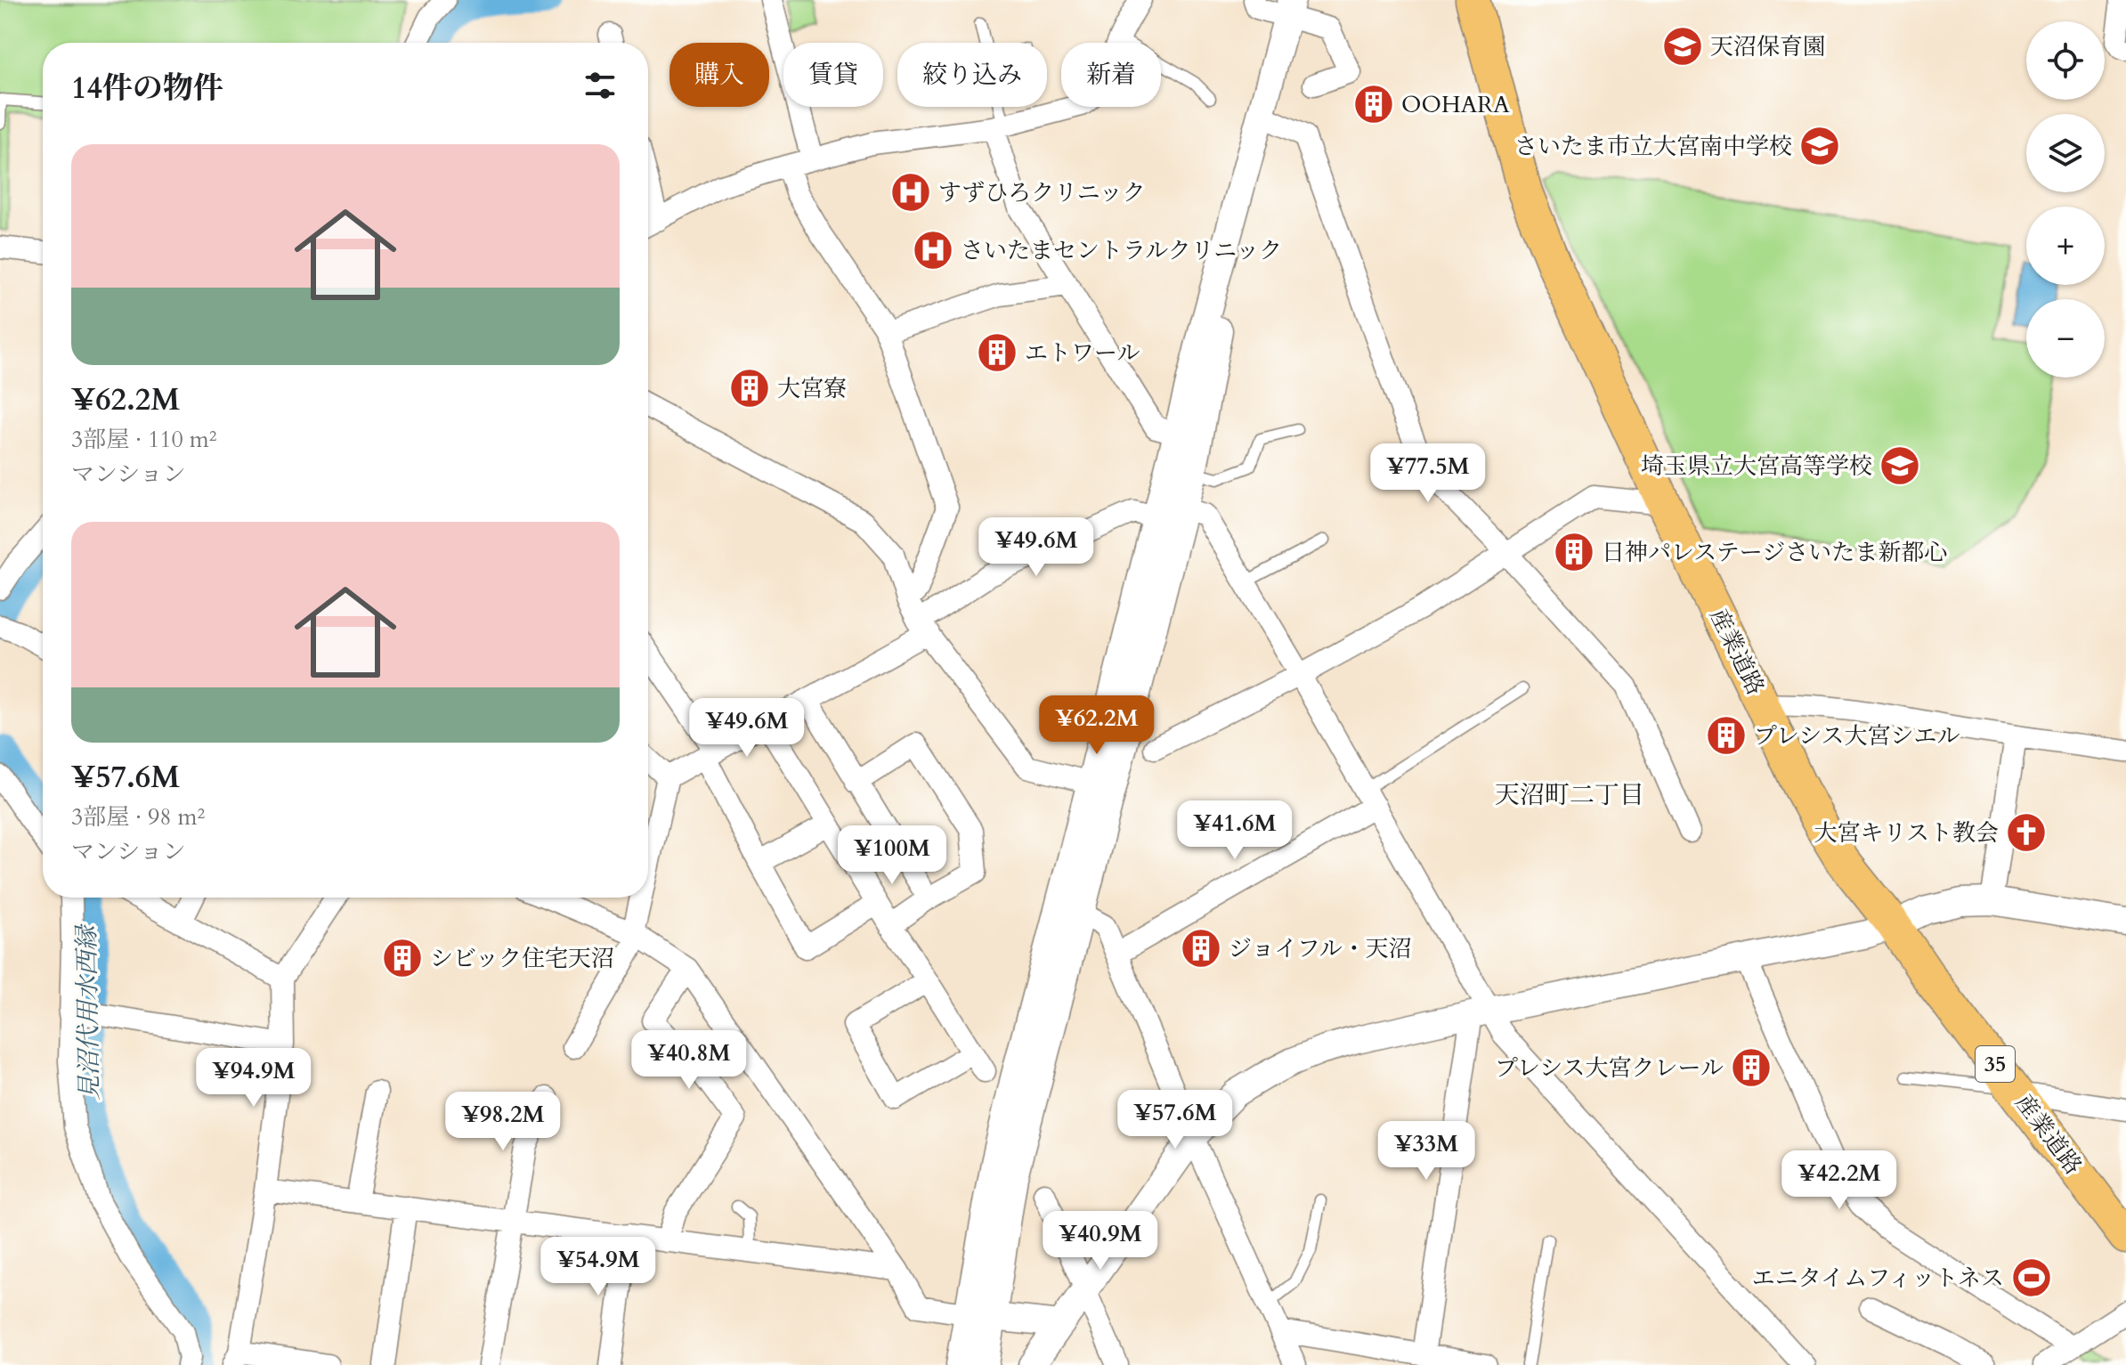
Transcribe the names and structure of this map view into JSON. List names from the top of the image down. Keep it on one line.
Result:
{"streets":{"main road":["産業道路","35"]},"districts":["天沼町二丁目"],"water":["見沼代用水西縁"],"places":{"school or university":["天沼保育園","さいたま市立大宮南中学校","埼玉県立大宮高等学校"],"building":["OOHARA","エトワール","大宮寮","日神パレステージさいたま新都心","プレシス大宮シエル","ジョイフル・天沼","シビック住宅天沼","プレシス大宮クレール"],"hospital":["すずひろクリニック","さいたまセントラルクリニック"],"church":["大宮キリスト教会"],"sports":["エニタイムフィットネス"]},"page":{"map_buttons":["+","−"],"chip":["購入","賃貸","絞り込み","新着"],"heading":"14件の物件","list":[{"name":"¥62.2M","note":"3部屋 · 110 m² · マンション"},{"name":"¥57.6M","note":"3部屋 · 98 m² · マンション"}],"price":["¥77.5M","¥49.6M","¥62.2M","¥49.6M","¥41.6M","¥100M","¥40.8M","¥94.9M","¥57.6M","¥98.2M","¥33M","¥42.2M","¥40.9M","¥54.9M"]}}
